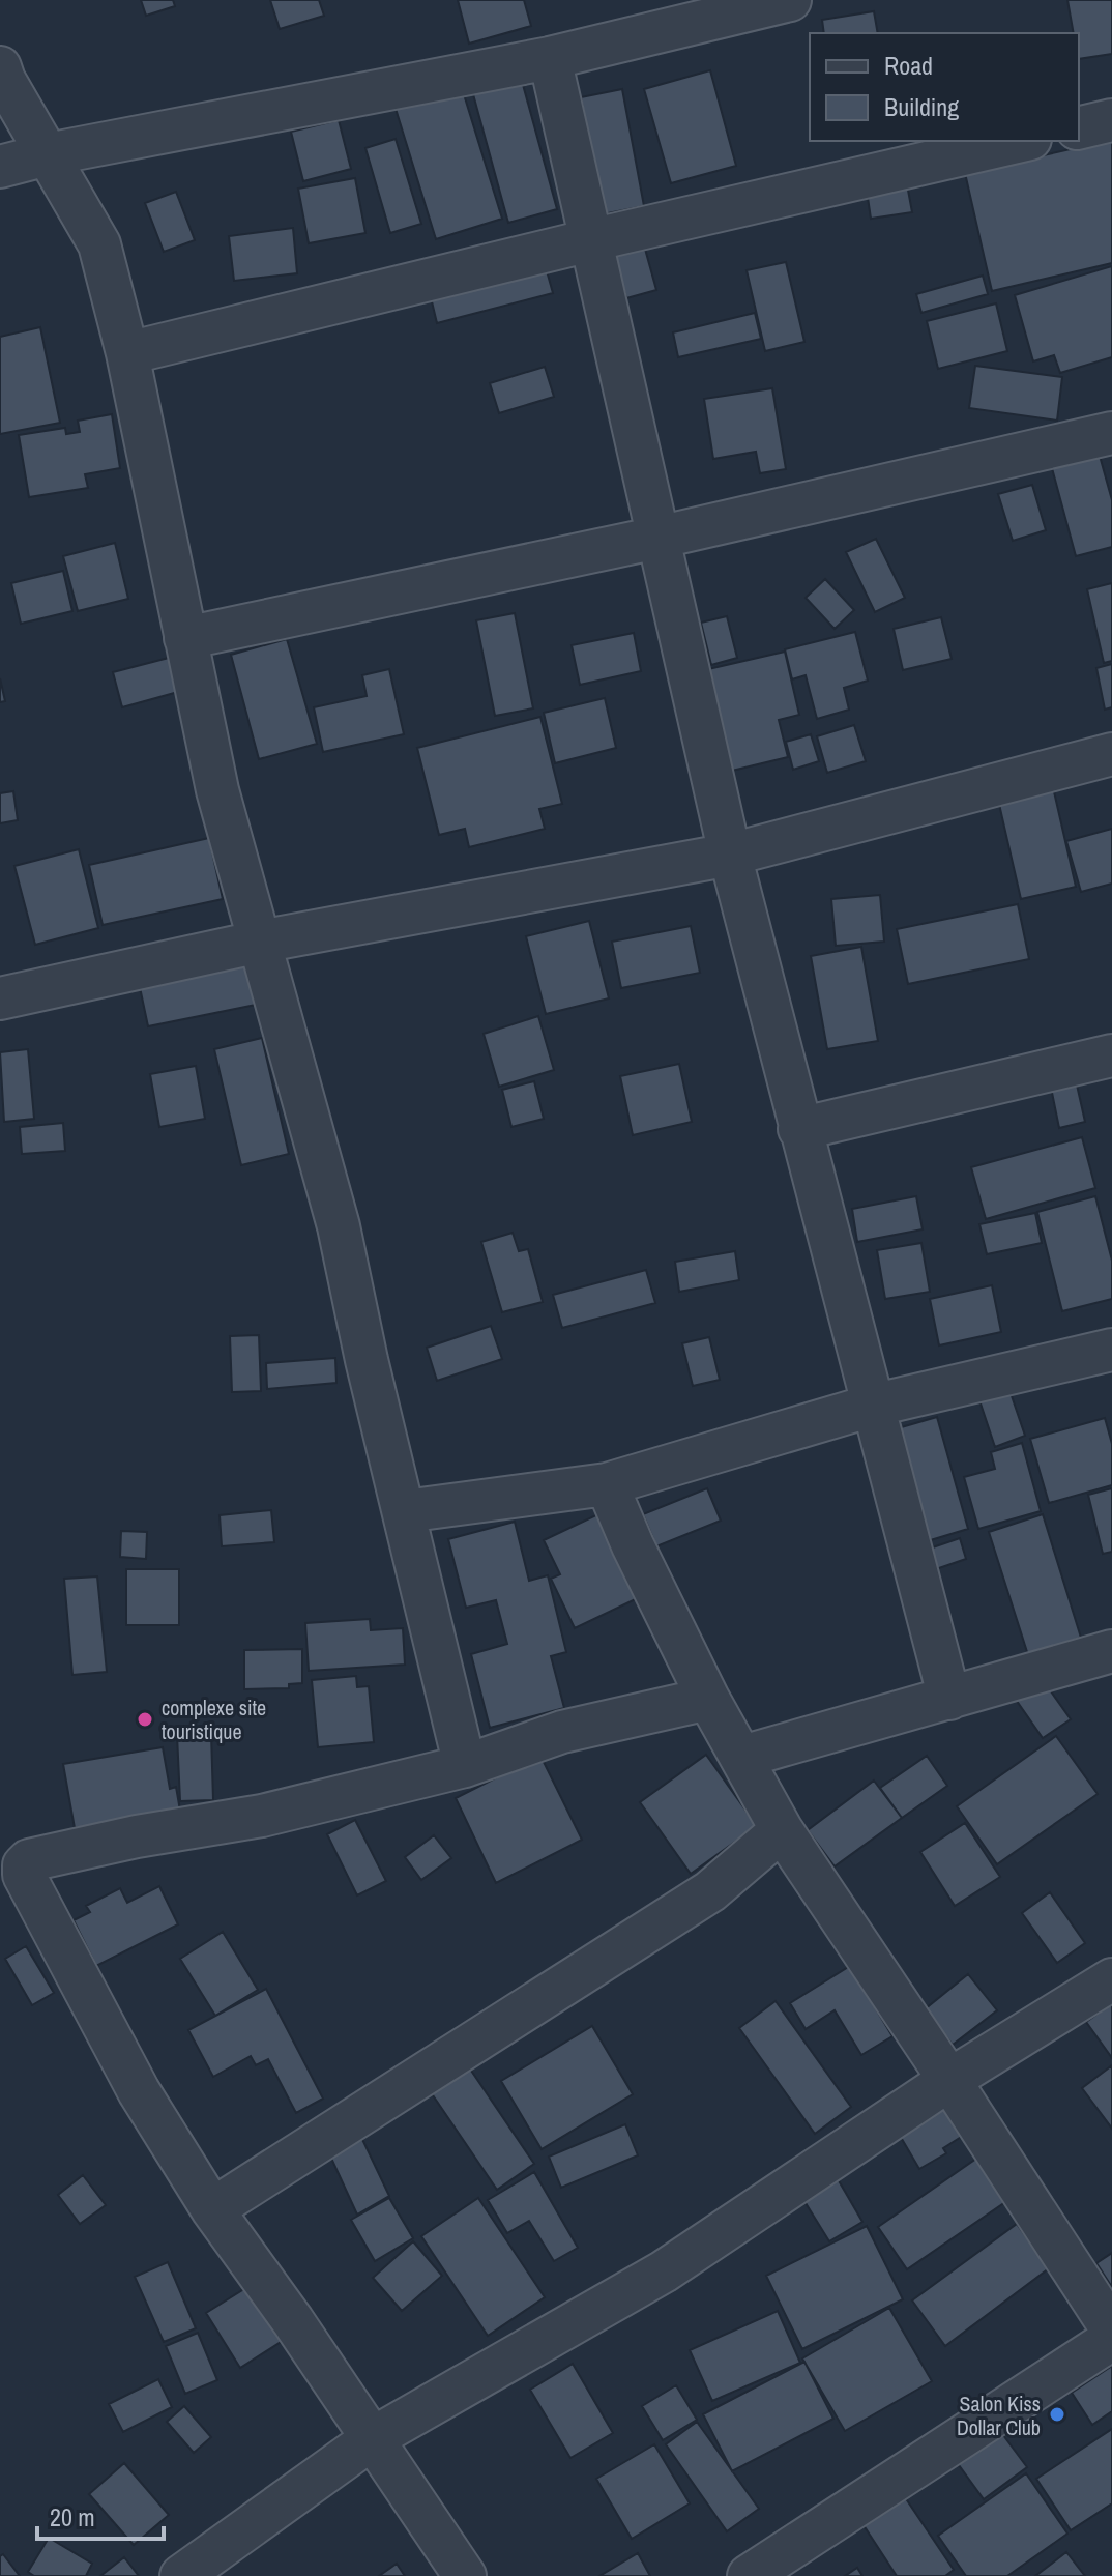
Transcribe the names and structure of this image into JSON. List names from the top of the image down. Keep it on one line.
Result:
{"places":["complexe site touristique","Salon Kiss Dollar Club"],"legend":["Road","Building"],"scale_bar":"20 m"}
